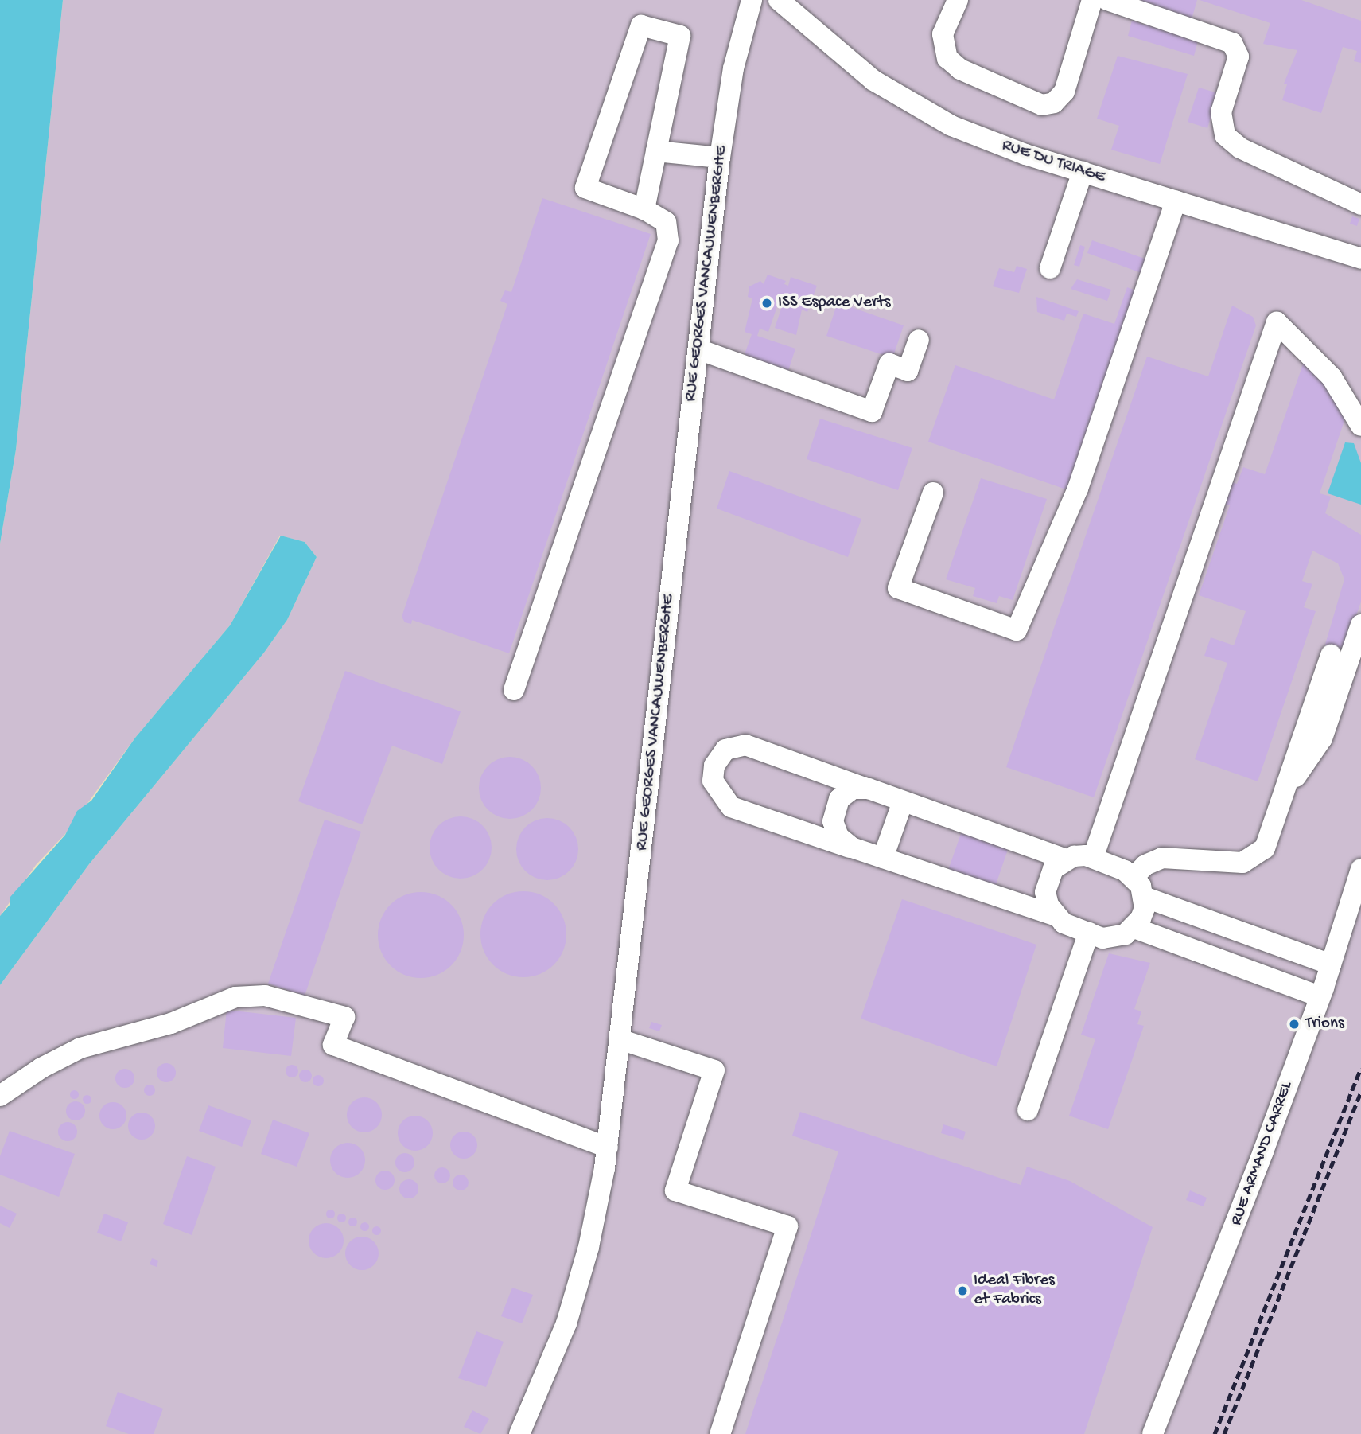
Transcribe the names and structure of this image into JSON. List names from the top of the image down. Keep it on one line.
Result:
{"streets":{"street":["RUE DU TRIAGE","RUE GEORGES VANCAUWENBERGHE","RUE ARMAND CARREL"]},"places":["ISS Espace Verts","Trions","Ideal Fibres et Fabrics"]}
